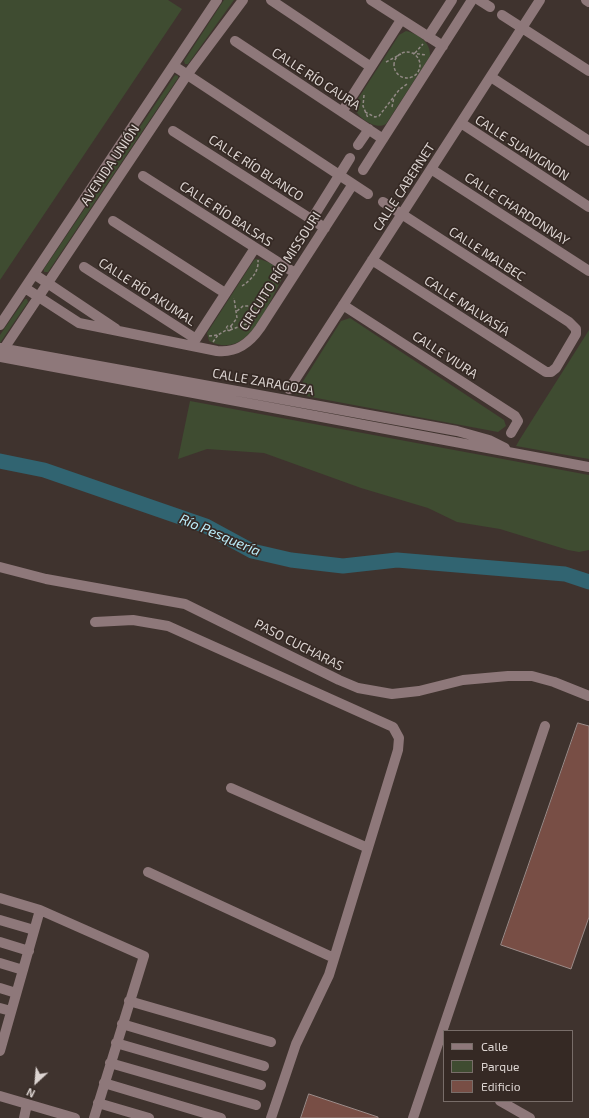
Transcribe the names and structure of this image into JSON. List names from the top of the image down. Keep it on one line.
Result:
{"streets":{"street":["CALLE RÍO CAURA","CALLE SUAVIGNON","AVENIDA UNIÓN","CALLE RÍO BLANCO","CALLE CABERNET","CALLE CHARDONNAY","CALLE RÍO BALSAS","CALLE MALBEC","CIRCUITO RÍO MISSOURI","CALLE RÍO AKUMAL","CALLE MALVASÍA","CALLE VIURA","CALLE ZARAGOZA","PASO CUCHARAS"]},"crossings":[["CALLE SUAVIGNON","CALLE CABERNET"],["AVENIDA UNIÓN","CIRCUITO RÍO MISSOURI"],["AVENIDA UNIÓN","CALLE ZARAGOZA"],["CALLE RÍO BLANCO","CIRCUITO RÍO MISSOURI"],["CALLE CABERNET","CALLE CHARDONNAY"],["CALLE CABERNET","CALLE MALBEC"],["CALLE CABERNET","CALLE MALVASÍA"],["CALLE CABERNET","CALLE VIURA"],["CALLE RÍO BALSAS","CIRCUITO RÍO MISSOURI"],["CALLE MALBEC","CALLE MALVASÍA"],["CIRCUITO RÍO MISSOURI","CALLE RÍO AKUMAL"]],"water":["Río Pesquería"],"legend":["Calle","Parque","Edificio"],"north":"bottom left"}
